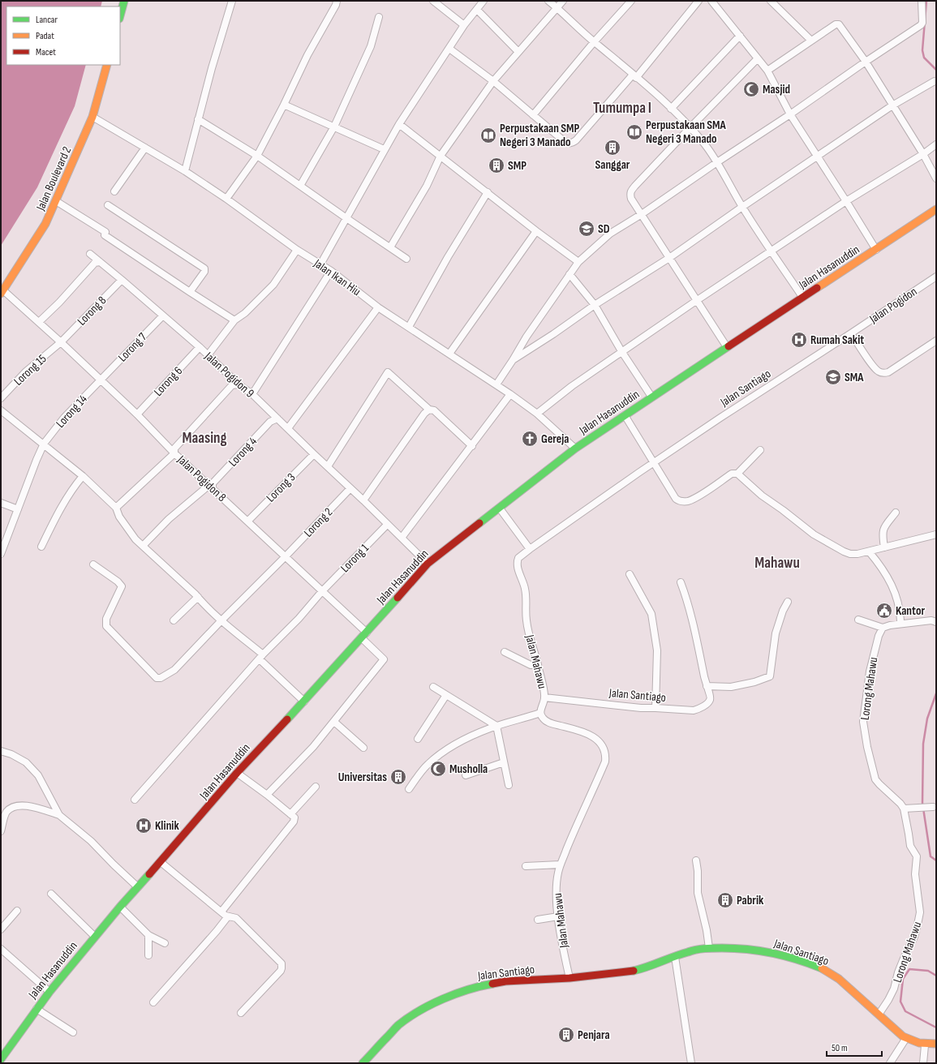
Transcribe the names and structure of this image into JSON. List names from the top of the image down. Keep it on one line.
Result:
{"streets":{"main road":["Jalan Boulevard 2","Jalan Hasanuddin","Jalan Santiago"],"street":["Jalan Ikan Hiu","Jalan Pogidon","Lorong 8","Lorong 7","Lorong 15","Jalan Pogidon 9","Lorong 6","Lorong 14","Lorong 4","Jalan Pogidon 8","Lorong 3","Lorong 2","Lorong 1","Jalan Mahawu","Lorong Mahawu"]},"crossings":[["Jalan Boulevard 2","Jalan Ikan Hiu"],["Jalan Boulevard 2","Jalan Pogidon 8"],["Jalan Hasanuddin","Jalan Ikan Hiu"],["Jalan Hasanuddin","Jalan Pogidon 9"],["Jalan Hasanuddin","Jalan Pogidon 8"],["Jalan Pogidon","Jalan Santiago"],["Lorong 8","Lorong 15"],["Lorong 8","Jalan Pogidon 9"],["Lorong 8","Jalan Pogidon 8"],["Lorong 7","Jalan Pogidon 9"],["Lorong 7","Lorong 14"],["Lorong 7","Jalan Pogidon 8"],["Lorong 15","Jalan Pogidon 8"],["Jalan Pogidon 9","Lorong 6"],["Jalan Pogidon 9","Lorong 4"],["Jalan Pogidon 9","Lorong 3"],["Jalan Pogidon 9","Lorong 2"],["Jalan Pogidon 9","Lorong 1"],["Lorong 6","Jalan Pogidon 8"],["Jalan Santiago","Jalan Mahawu"],["Jalan Santiago","Lorong Mahawu"],["Lorong 14","Jalan Pogidon 8"],["Lorong 4","Jalan Pogidon 8"],["Jalan Pogidon 8","Lorong 3"],["Jalan Pogidon 8","Lorong 2"],["Jalan Pogidon 8","Lorong 1"]],"districts":["Tumumpa I","Maasing","Mahawu"],"places":{"mosque":["Masjid","Musholla"],"library":["Perpustakaan SMA Negeri 3 Manado","Perpustakaan SMP Negeri 3 Manado"],"building":["Sanggar","SMP","Universitas","Pabrik","Penjara"],"school or university":["SD","SMA"],"hospital":["Rumah Sakit","Klinik"],"church":["Gereja"],"public building":["Kantor"]},"legend":["Lancar","Padat","Macet"],"scale_bar":"50 m"}
